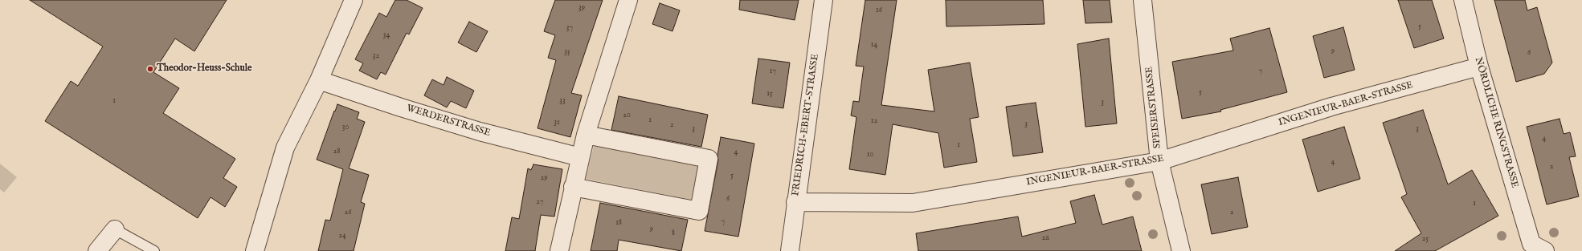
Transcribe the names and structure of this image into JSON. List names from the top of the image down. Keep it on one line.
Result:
{"streets":{"street":["INGENIEUR-BAER-STRASSE","SPEISERSTRASSE","WERDERSTRASSE","NÖRDLICHE RINGSTRASSE","FRIEDRICH-EBERT-STRASSE"]},"crossings":[["INGENIEUR-BAER-STRASSE","SPEISERSTRASSE"],["INGENIEUR-BAER-STRASSE","NÖRDLICHE RINGSTRASSE"],["INGENIEUR-BAER-STRASSE","FRIEDRICH-EBERT-STRASSE"]],"places":["Theodor-Heuss-Schule"],"house_numbers":["39","16","5","37","34","14","9","35","6","32","17","7","5","15","1","33","3","20","1","12","31","3","2","30","3","3","4","1","28","4","10","4","2","5","29","6","27","1","26","2","7","18","9","8","24","2a","25"]}
